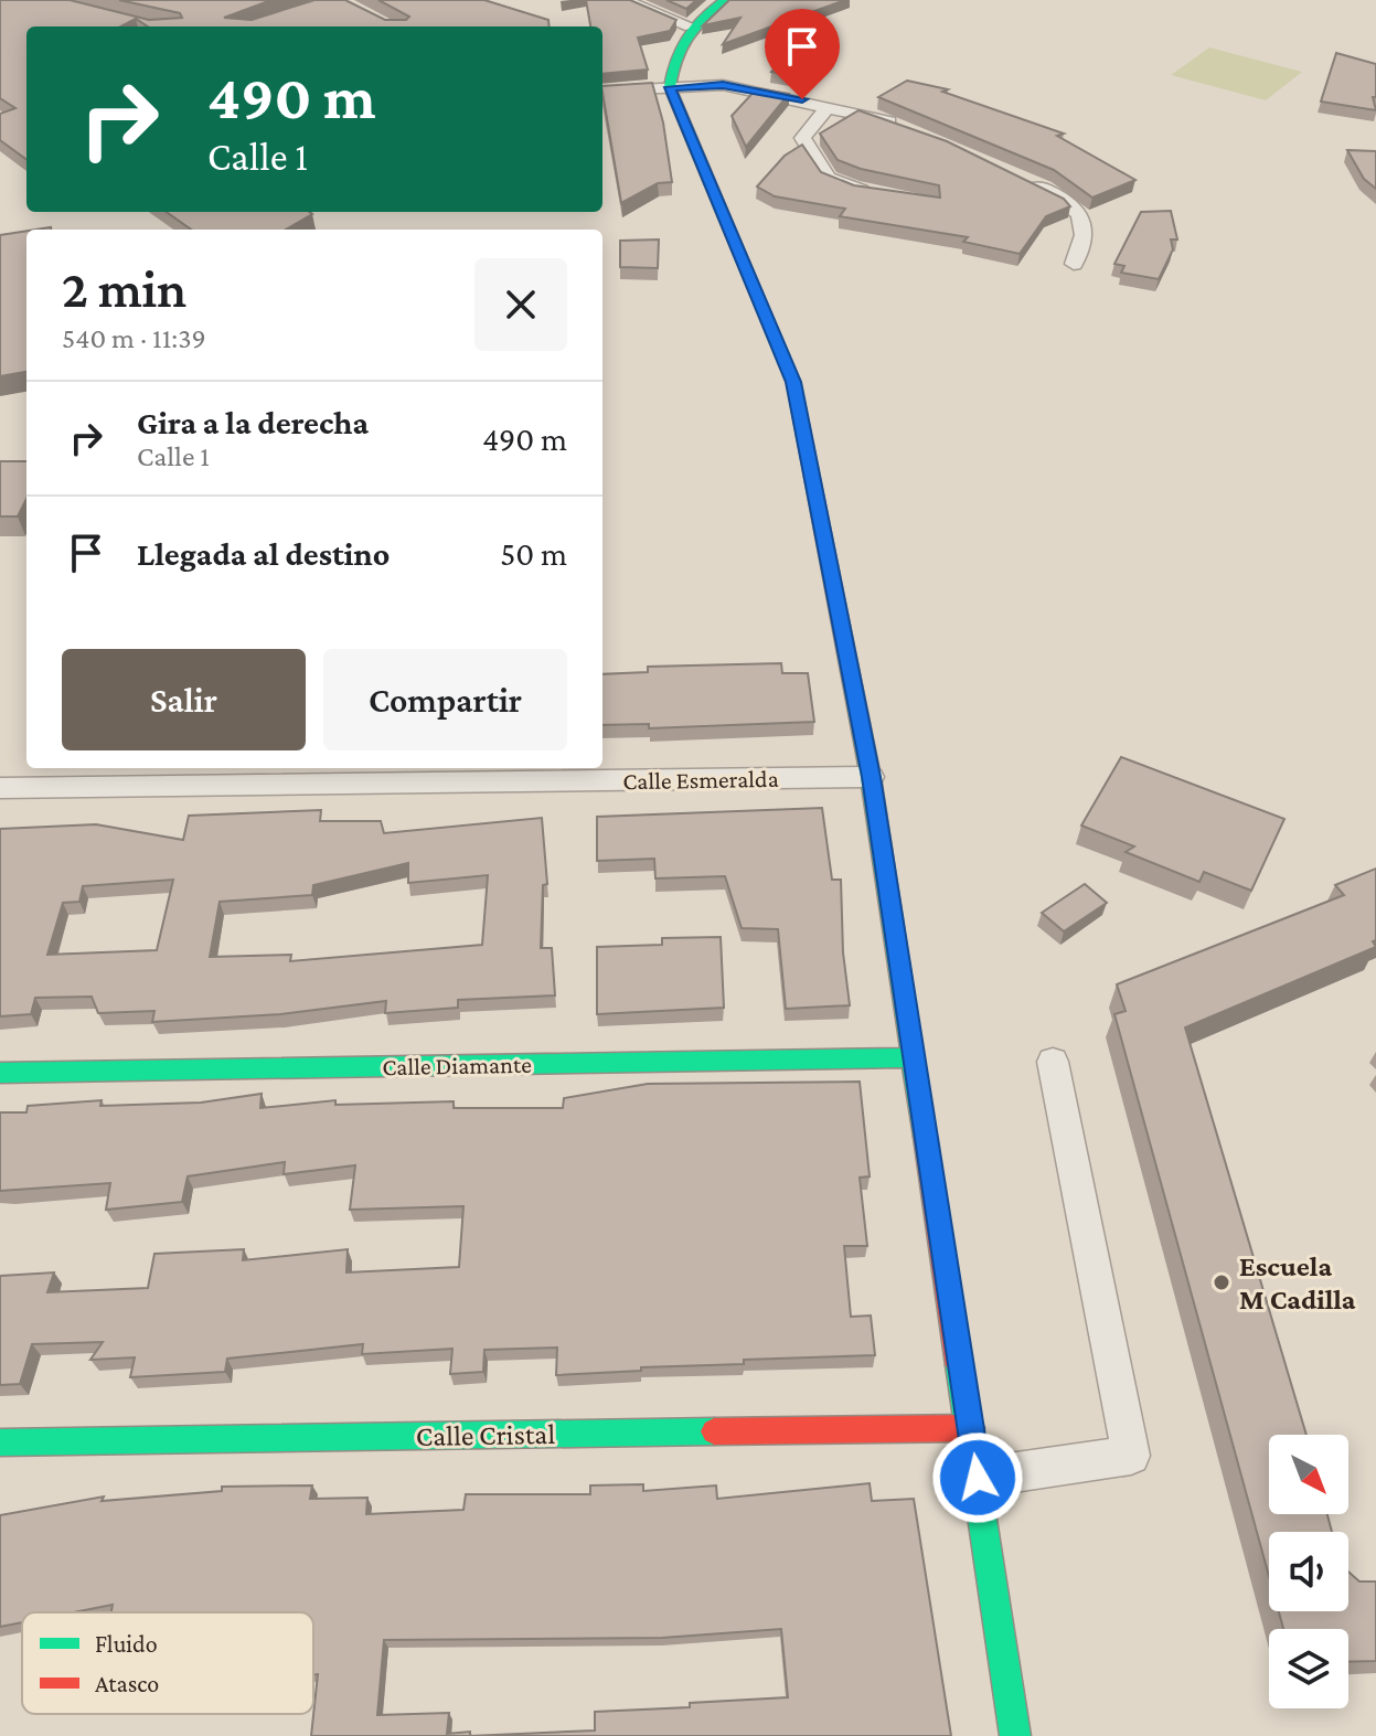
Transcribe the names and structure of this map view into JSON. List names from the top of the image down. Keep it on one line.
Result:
{"streets":{"street":["Calle Esmeralda","Calle Diamante","Calle Cristal"]},"places":["Escuela M Cadilla"],"legend":["Fluido","Atasco"],"north":"bottom right","page":{"turn":["490 m","Calle 1"],"heading":["2 min","540 m · 11:39"],"list":[{"name":"Gira a la derecha","note":"Calle 1","value":"490 m"},{"name":"Llegada al destino","value":"50 m"}],"buttons":["Salir","Compartir"]}}
